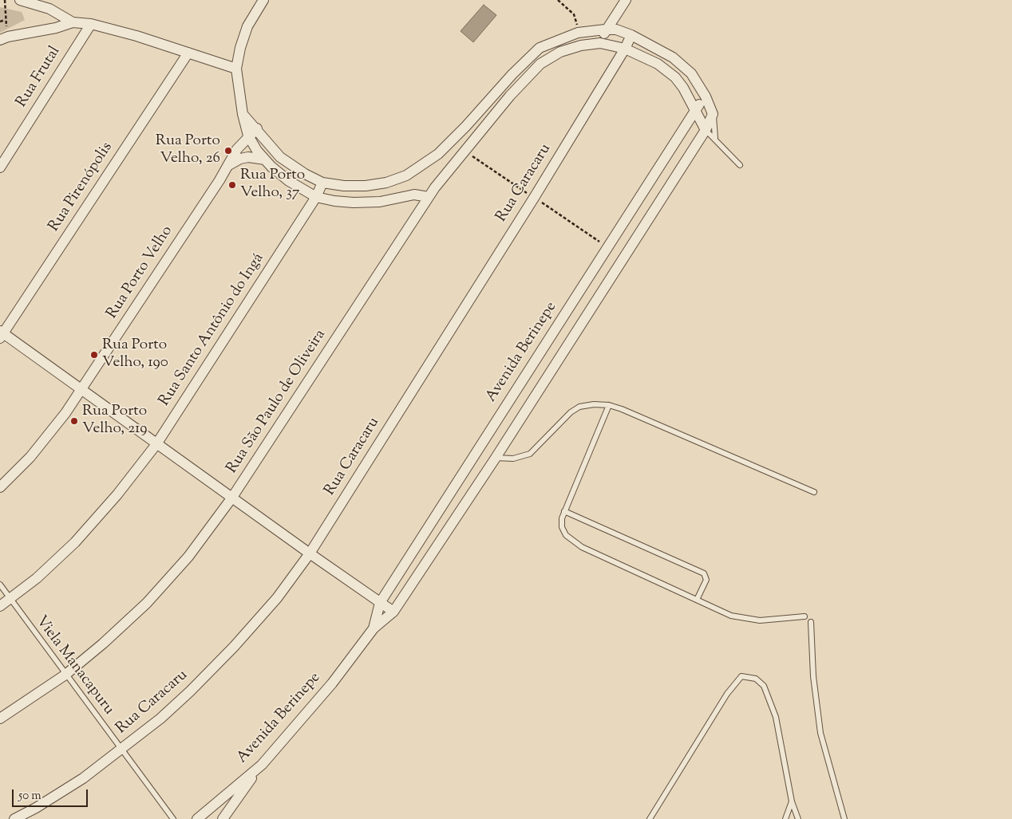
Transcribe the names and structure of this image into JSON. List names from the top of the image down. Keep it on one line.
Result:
{"streets":{"street":["Rua Frutal","Rua Caracaru","Rua Pirenópolis","Rua Porto Velho","Rua Santo Antônio do Ingá","Avenida Berinepe","Rua São Paulo de Oliveira"],"lane":["Viela Manacapuru"]},"crossings":[["Rua Caracaru","Viela Manacapuru"],["Rua Santo Antônio do Ingá","Viela Manacapuru"],["Rua São Paulo de Oliveira","Viela Manacapuru"]],"places":["Rua Porto Velho, 26","Rua Porto Velho, 37","Rua Porto Velho, 190","Rua Porto Velho, 219"],"scale_bar":"50 m"}
